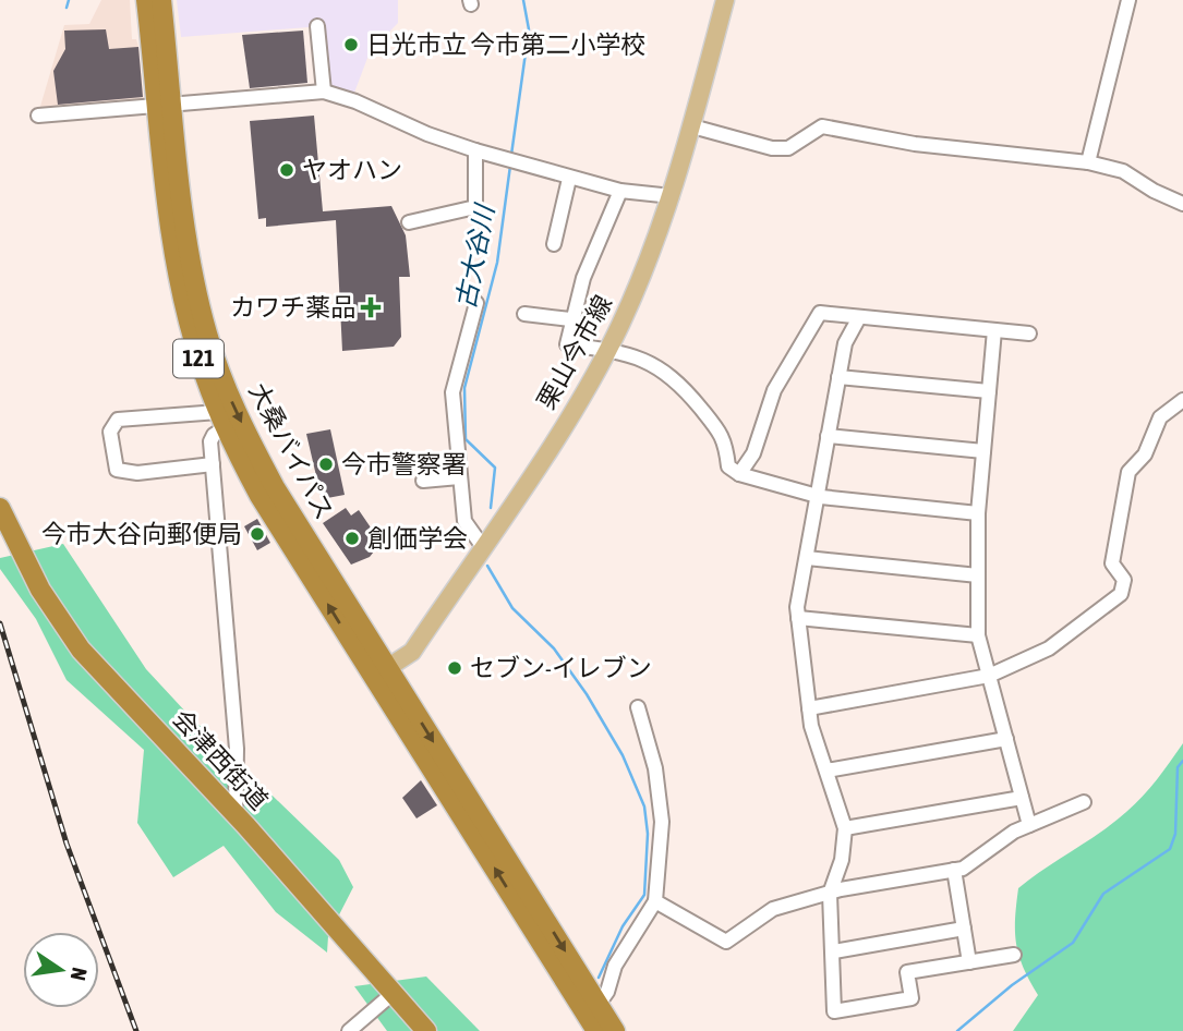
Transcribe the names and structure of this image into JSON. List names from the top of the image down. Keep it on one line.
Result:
{"streets":{"highway":["121","大桑バイパス","会津西街道"],"main road":["栗山今市線"]},"crossings":[["栗山今市線","大桑バイパス"]],"water":["古大谷川"],"places":{"other":["日光市立 今市第二小学校","ヤオハン","今市警察署","今市大谷向郵便局","創価学会","セブン-イレブン"],"health":["カワチ薬品"]},"north":"right"}
